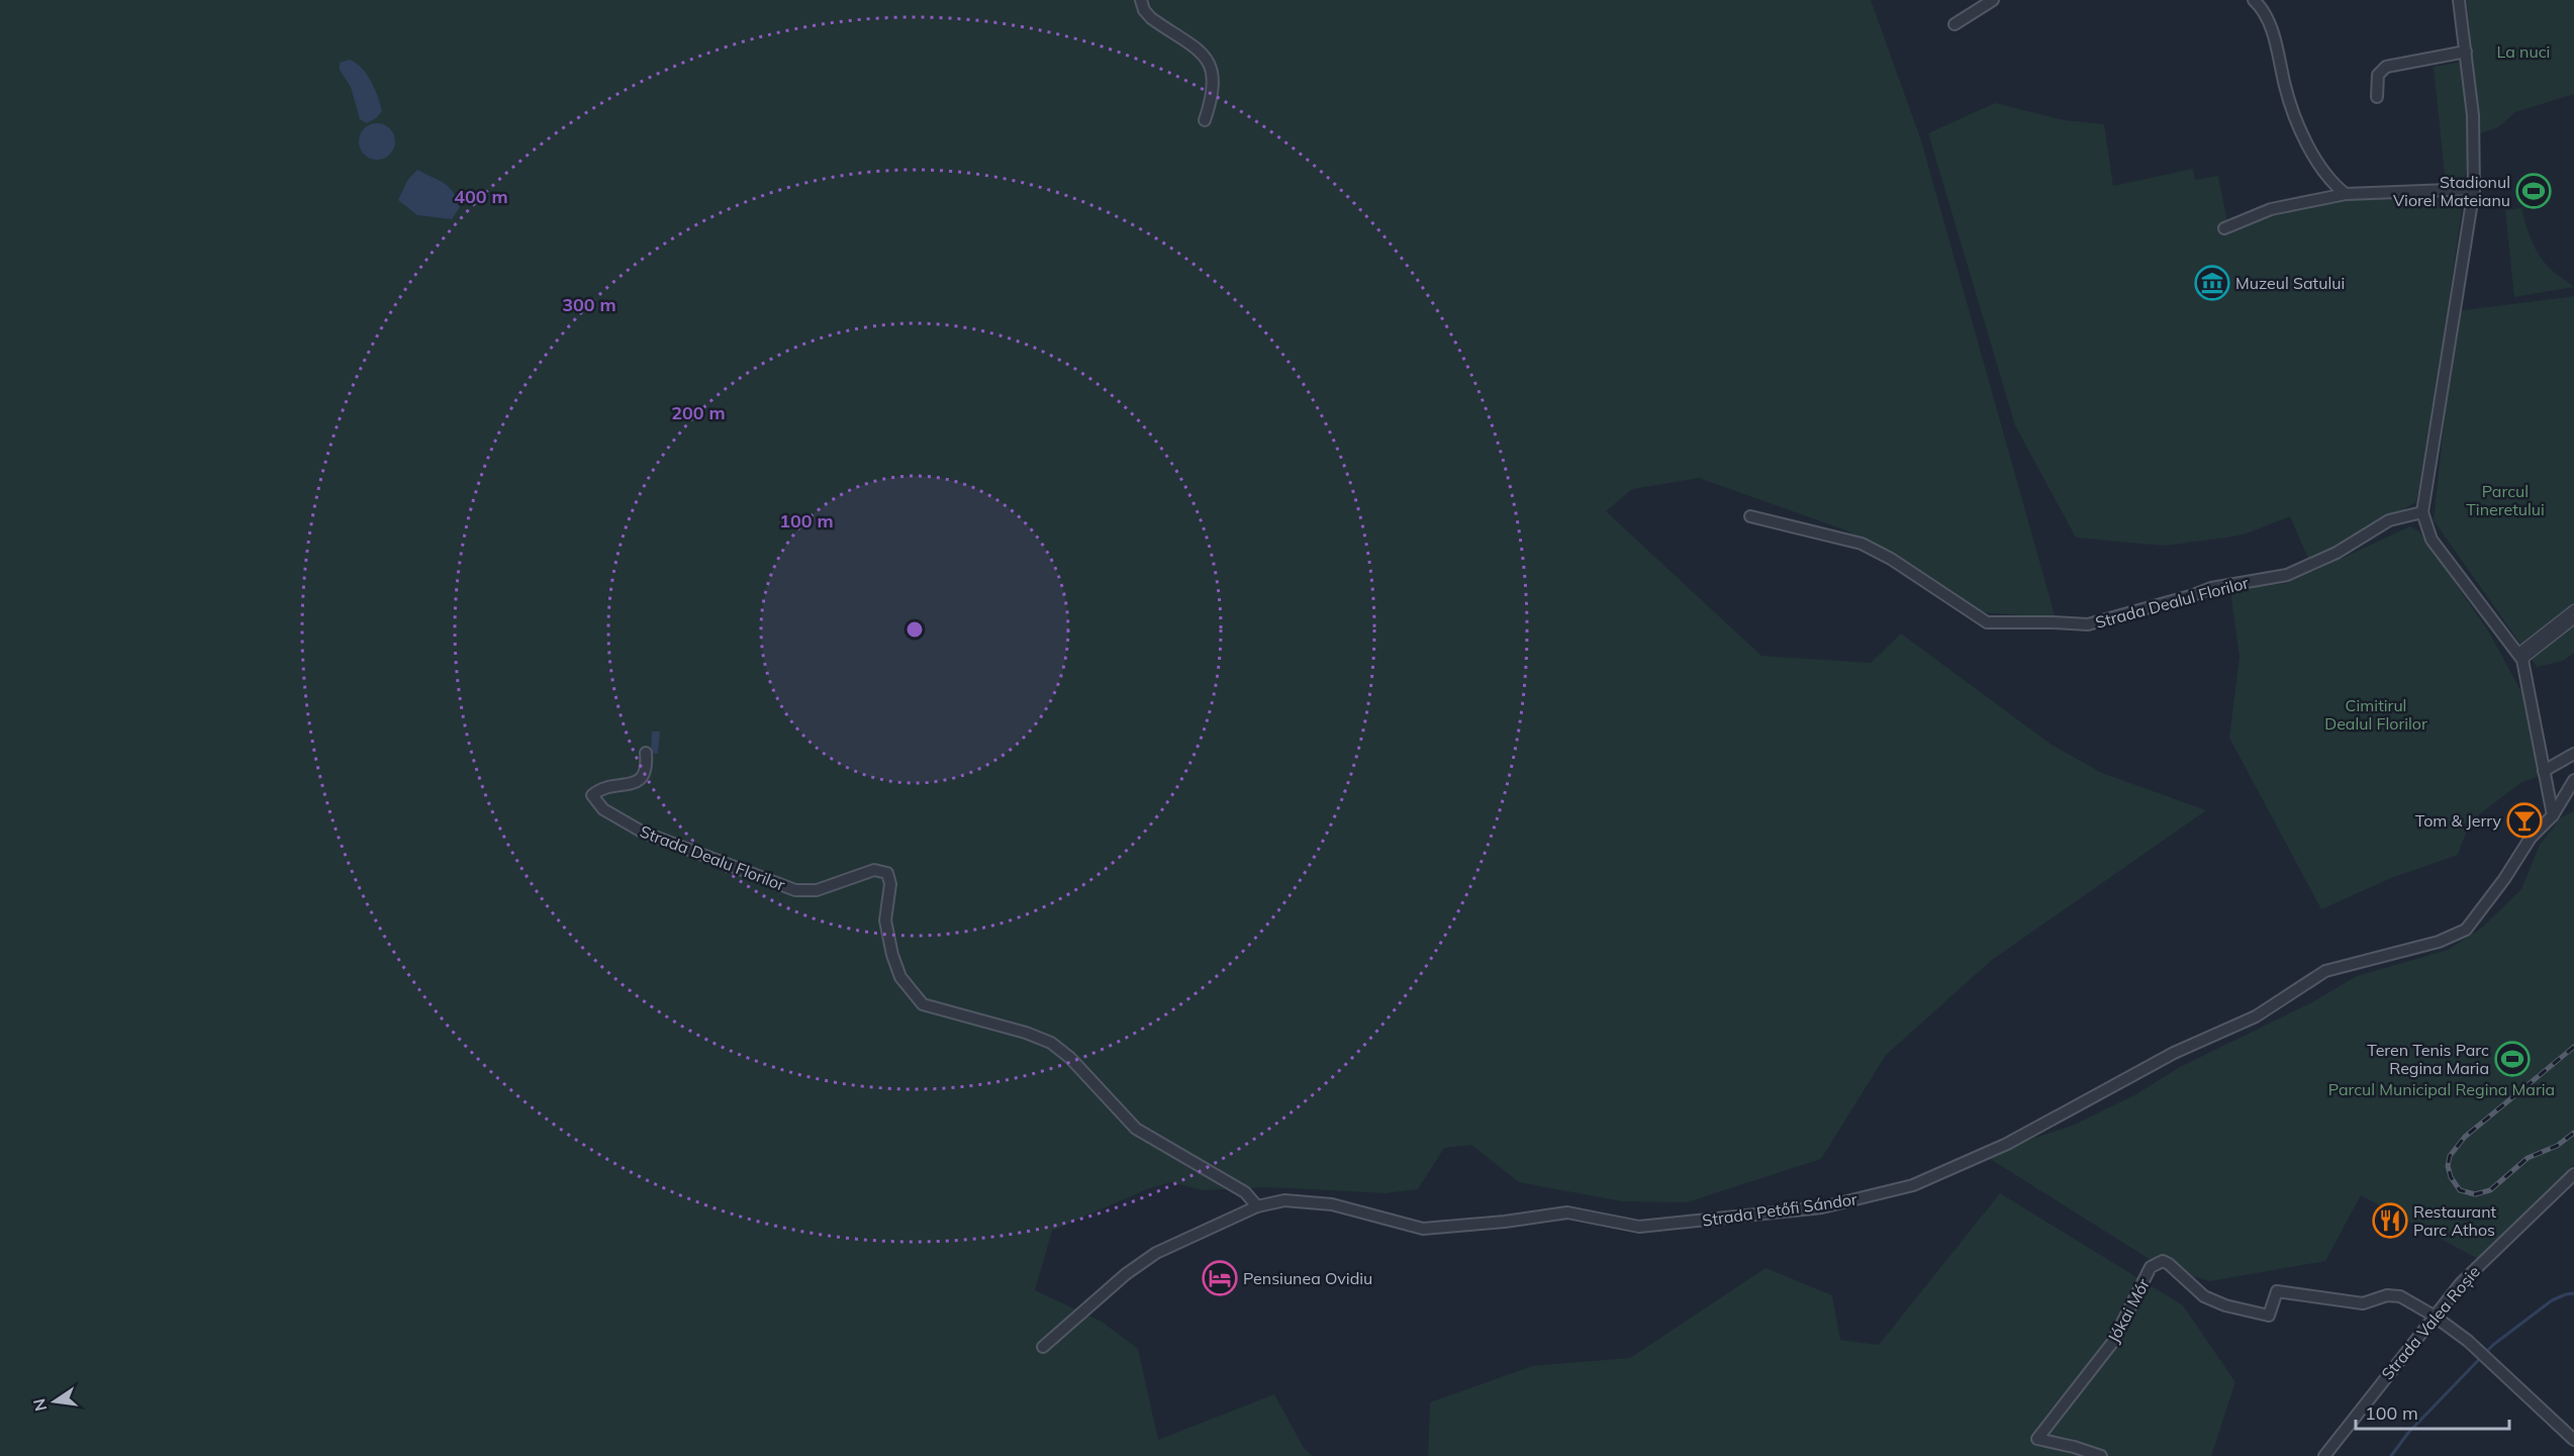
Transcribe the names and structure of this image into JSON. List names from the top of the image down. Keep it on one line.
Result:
{"streets":{"street":["Strada Dealul Florilor","Strada Dealu Florilor","Strada Petőfi Sándor","Jókai Mór","Strada Valea Roșie"]},"crossings":[["Strada Dealu Florilor","Strada Petőfi Sándor"],["Jókai Mór","Strada Valea Roșie"]],"parks":["La nuci","Parcul Tineretului","Cimitirul Dealul Florilor","Parcul Municipal Regina Maria"],"places":{"sports":["Stadionul Viorel Mateianu","Teren Tenis Parc Regina Maria"],"museum":["Muzeul Satului"],"bar":["Tom & Jerry"],"restaurant":["Restaurant Parc Athos"],"hotel":["Pensiunea Ovidiu"]},"scale_bar":"100 m","north":"left","rings":["400 m","300 m","200 m","100 m"]}
